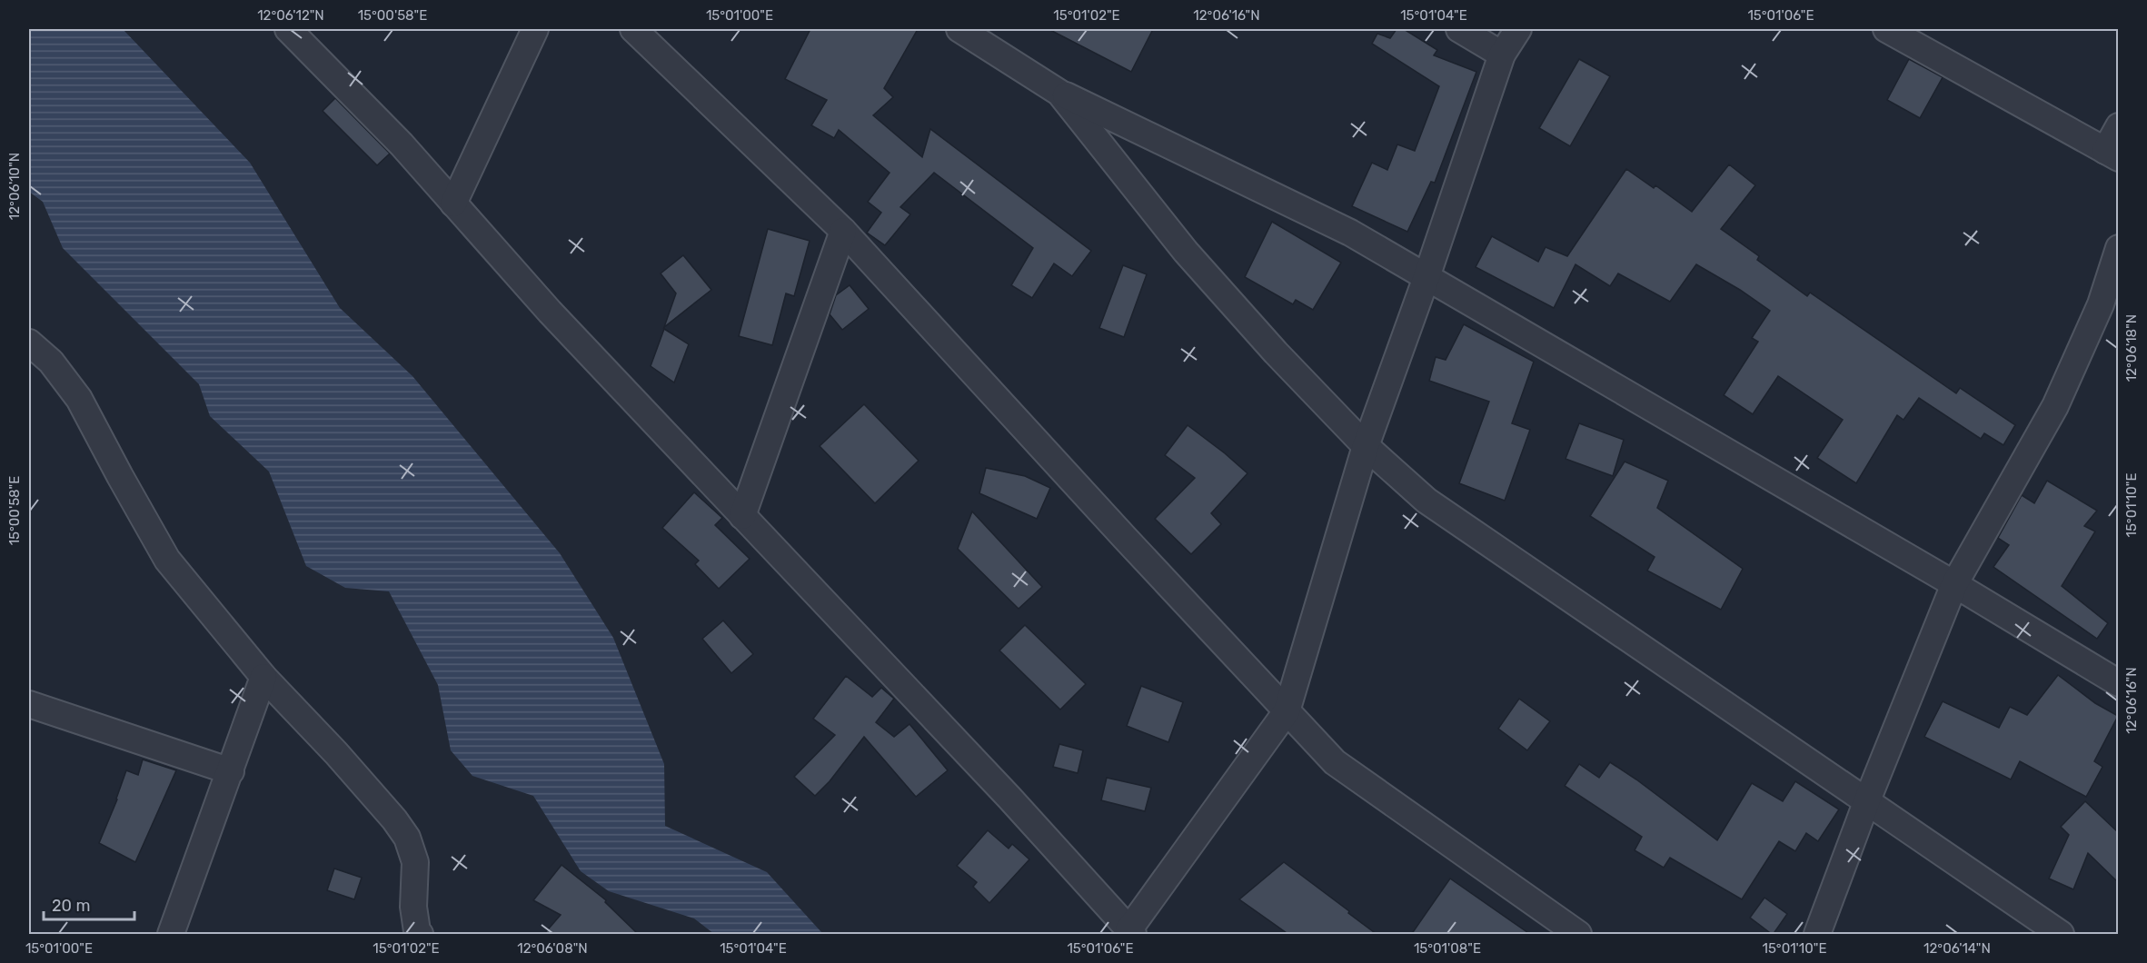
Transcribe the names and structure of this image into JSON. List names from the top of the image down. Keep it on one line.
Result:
{"scale_bar":"20 m","coordinates":["12°06'12\"N","15°00'58\"E","15°01'00\"E","15°01'02\"E","12°06'16\"N","15°01'04\"E","15°01'06\"E","12°06'10\"N","12°06'18\"N","15°01'10\"E","12°06'08\"N","15°01'08\"E","12°06'14\"N"]}
